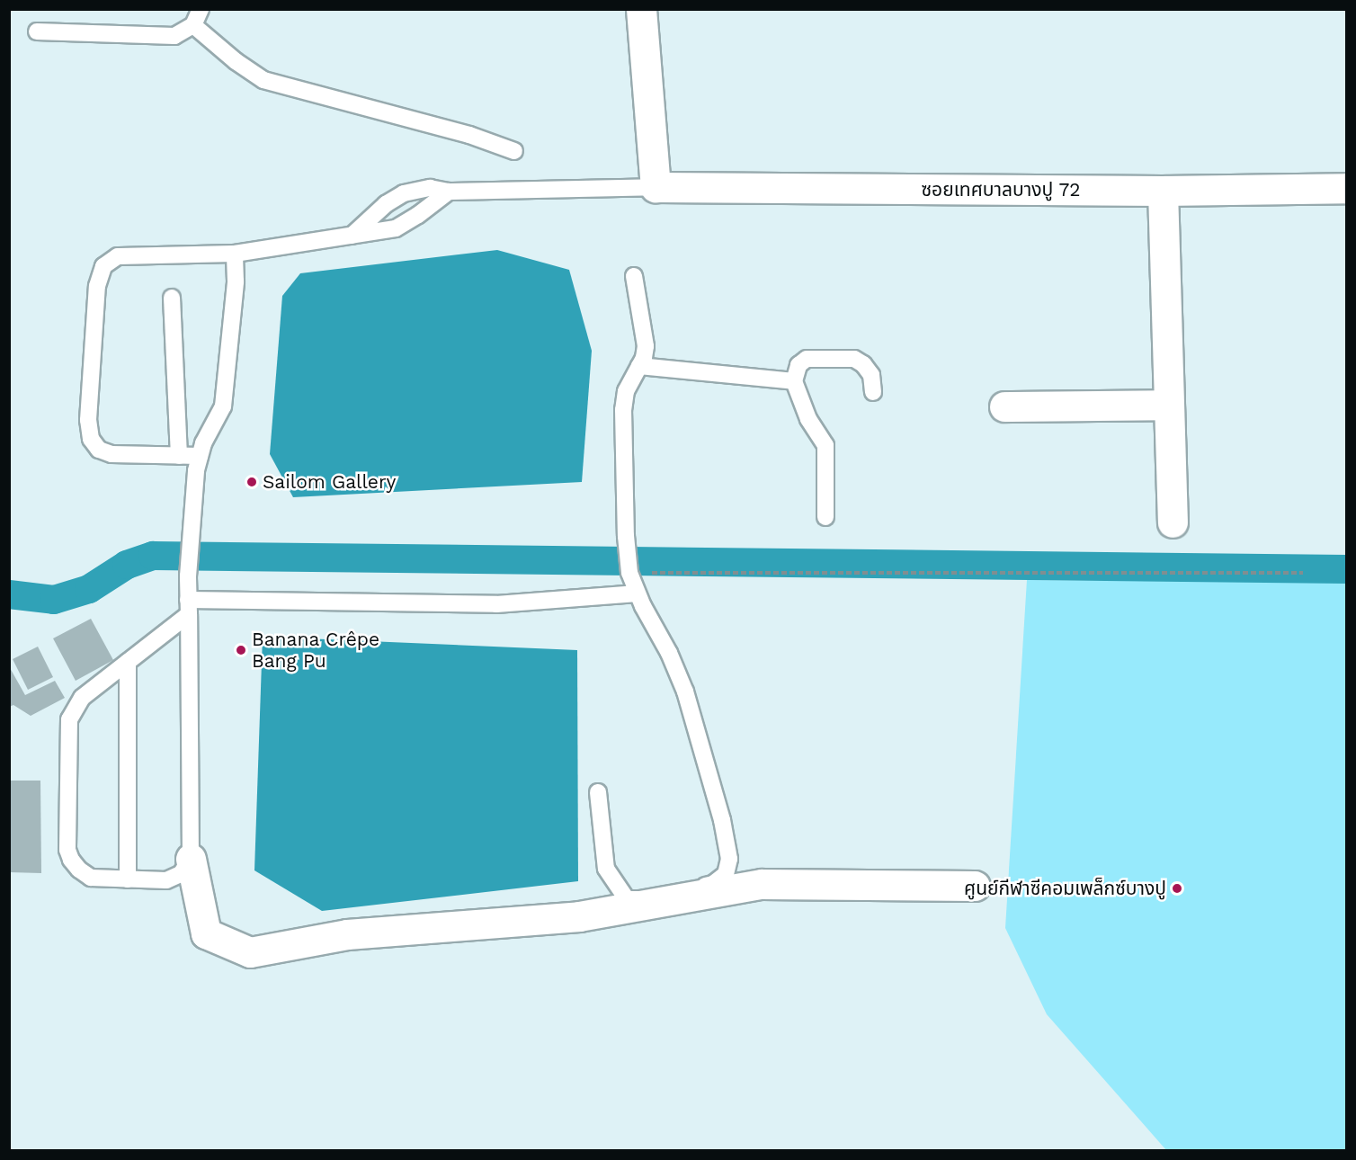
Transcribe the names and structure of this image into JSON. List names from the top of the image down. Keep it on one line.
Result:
{"streets":{"street":["ซอยเทศบาลบางปู 72"]},"places":["Sailom Gallery","Banana Crêpe Bang Pu","ศูนย์กีฬาซีคอมเพล็กซ์บางปู"]}
